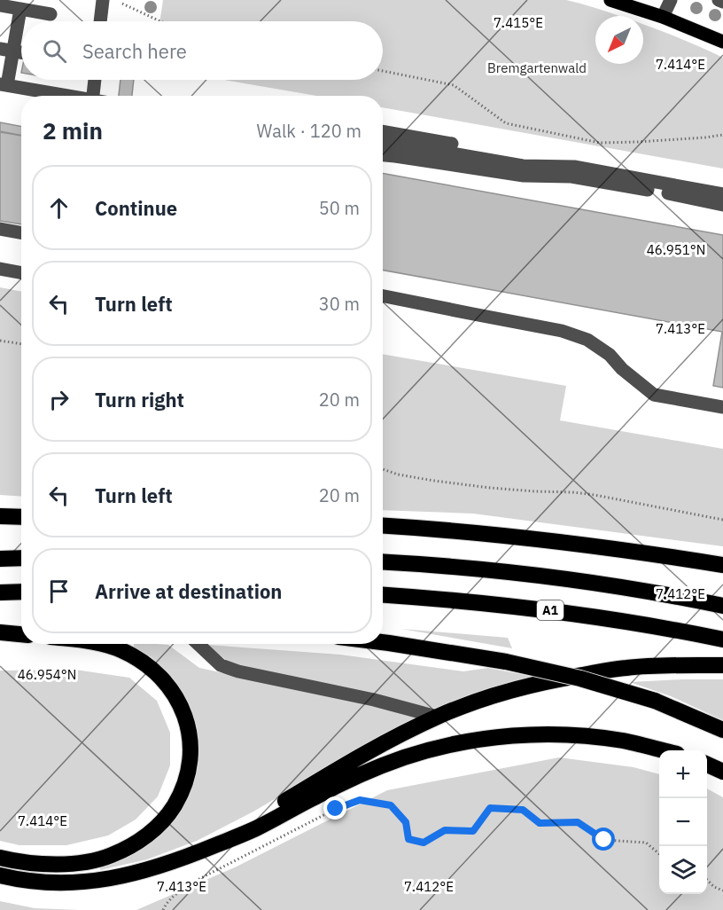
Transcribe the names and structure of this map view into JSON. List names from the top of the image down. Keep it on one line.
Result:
{"streets":{"highway":["A1"]},"parks":["Bremgartenwald"],"north":"bottom left","page":{"search":"Search here","heading":["2 min","Walk · 120 m"],"list":[["Continue","50 m"],["Turn left","30 m"],["Turn right","20 m"],["Turn left","20 m"],"Arrive at destination"],"map_buttons":["+","−"]},"coordinates":["7.415°E","7.414°E","46.951°N","7.413°E","7.412°E","46.954°N"]}
